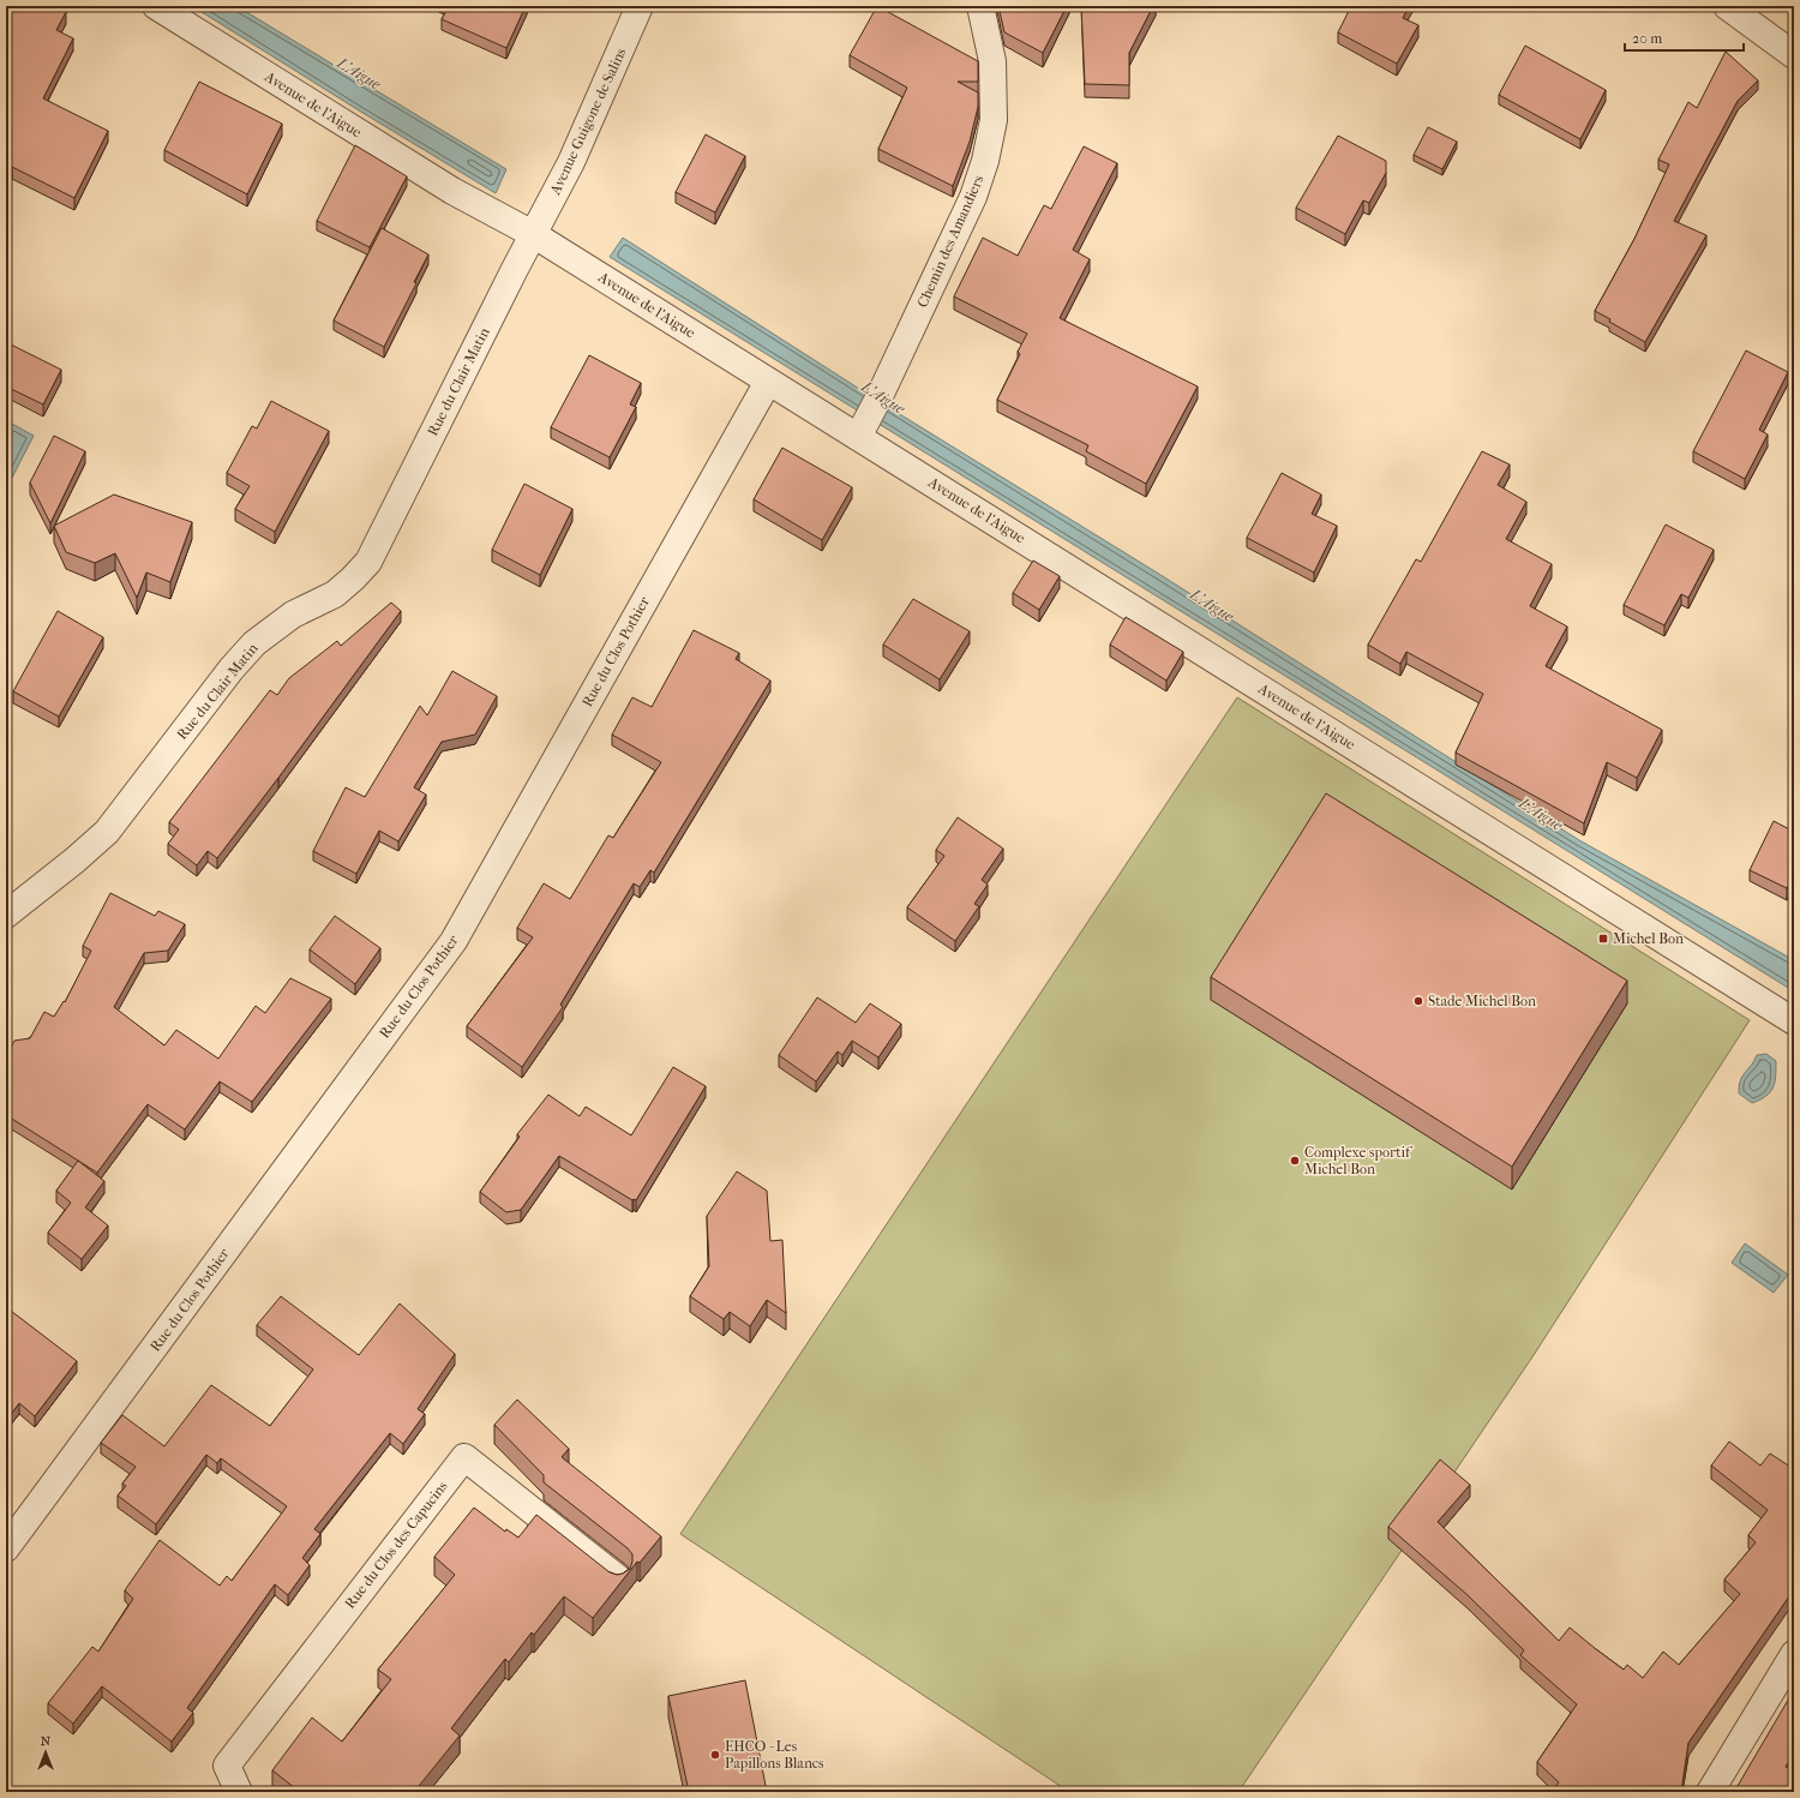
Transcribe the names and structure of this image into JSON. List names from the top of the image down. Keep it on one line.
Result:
{"streets":{"street":["Avenue de l'Aigue","Avenue Guigone de Salins","Chemin des Amandiers","Rue du Clair Matin","Rue du Clos Pothier","Rue du Clos des Capucins"]},"crossings":[["Avenue de l'Aigue","Avenue Guigone de Salins"],["Avenue de l'Aigue","Chemin des Amandiers"],["Avenue de l'Aigue","Rue du Clair Matin"],["Avenue de l'Aigue","Rue du Clos Pothier"],["Avenue Guigone de Salins","Rue du Clair Matin"]],"water":["L'Aigue"],"places":{"transit":["Michel Bon"],"other":["Stade Michel Bon","Complexe sportif Michel Bon","EHCO - Les Papillons Blancs"]},"scale_bar":"20 m","north":"top"}
